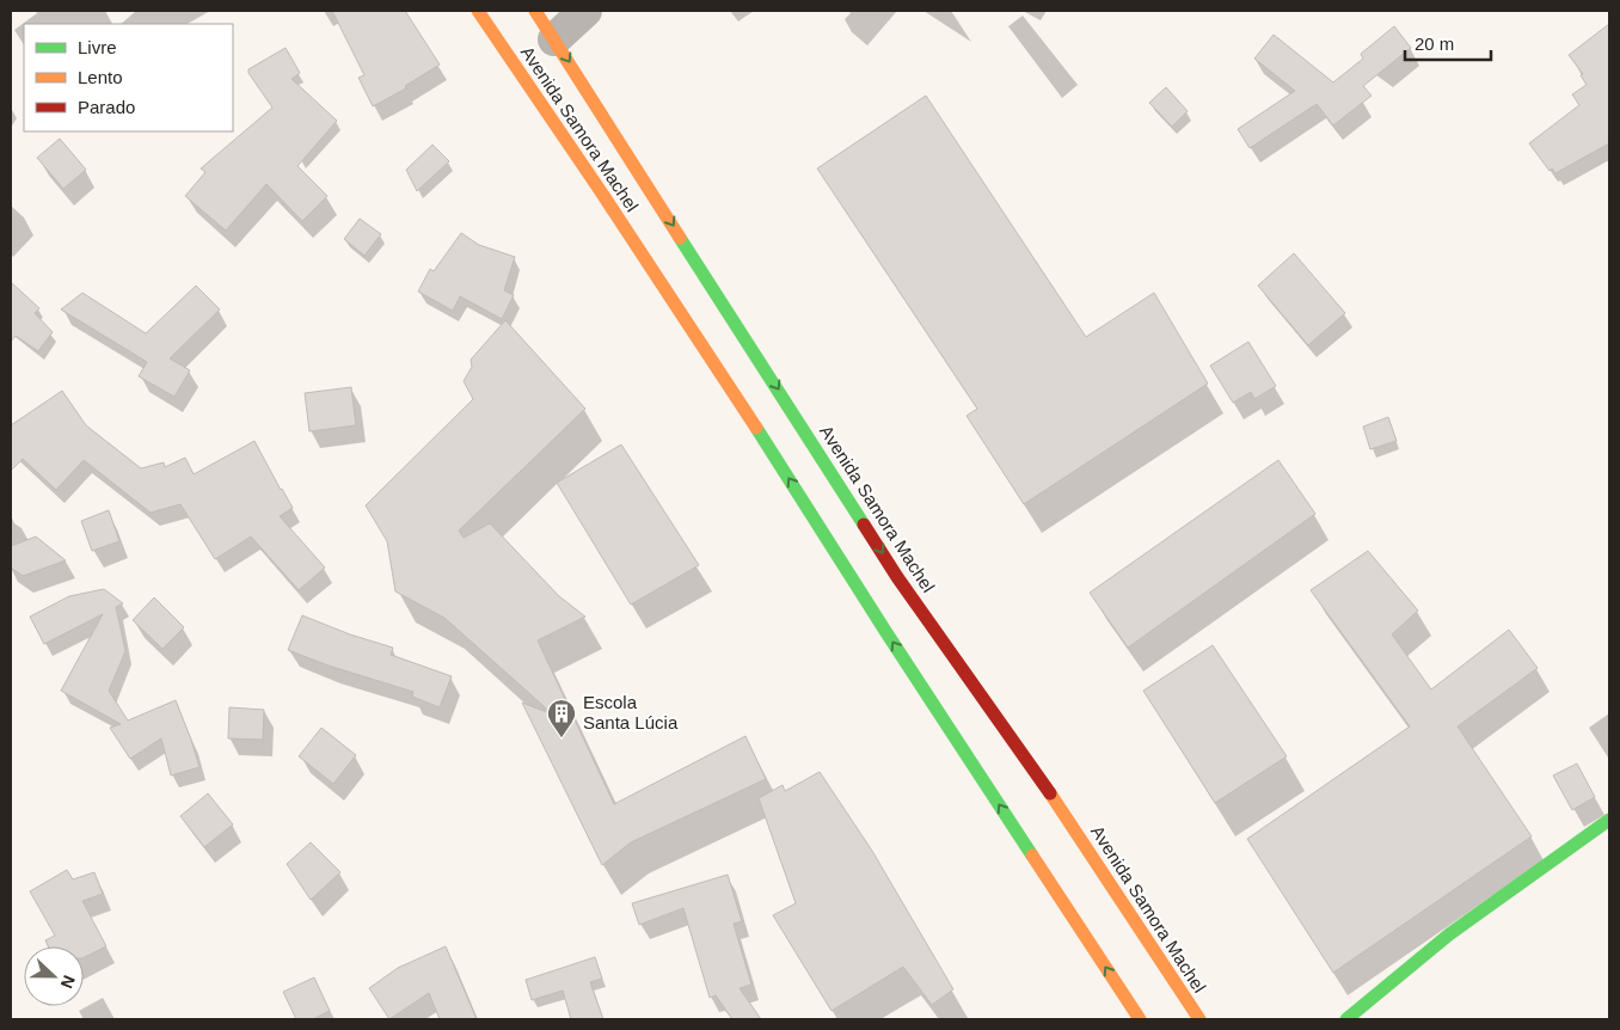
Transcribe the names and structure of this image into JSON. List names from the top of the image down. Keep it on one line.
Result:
{"streets":{"main road":["Avenida Samora Machel"]},"places":{"building":["Escola Santa Lúcia"]},"legend":["Livre","Lento","Parado"],"scale_bar":"20 m","north":"right"}
